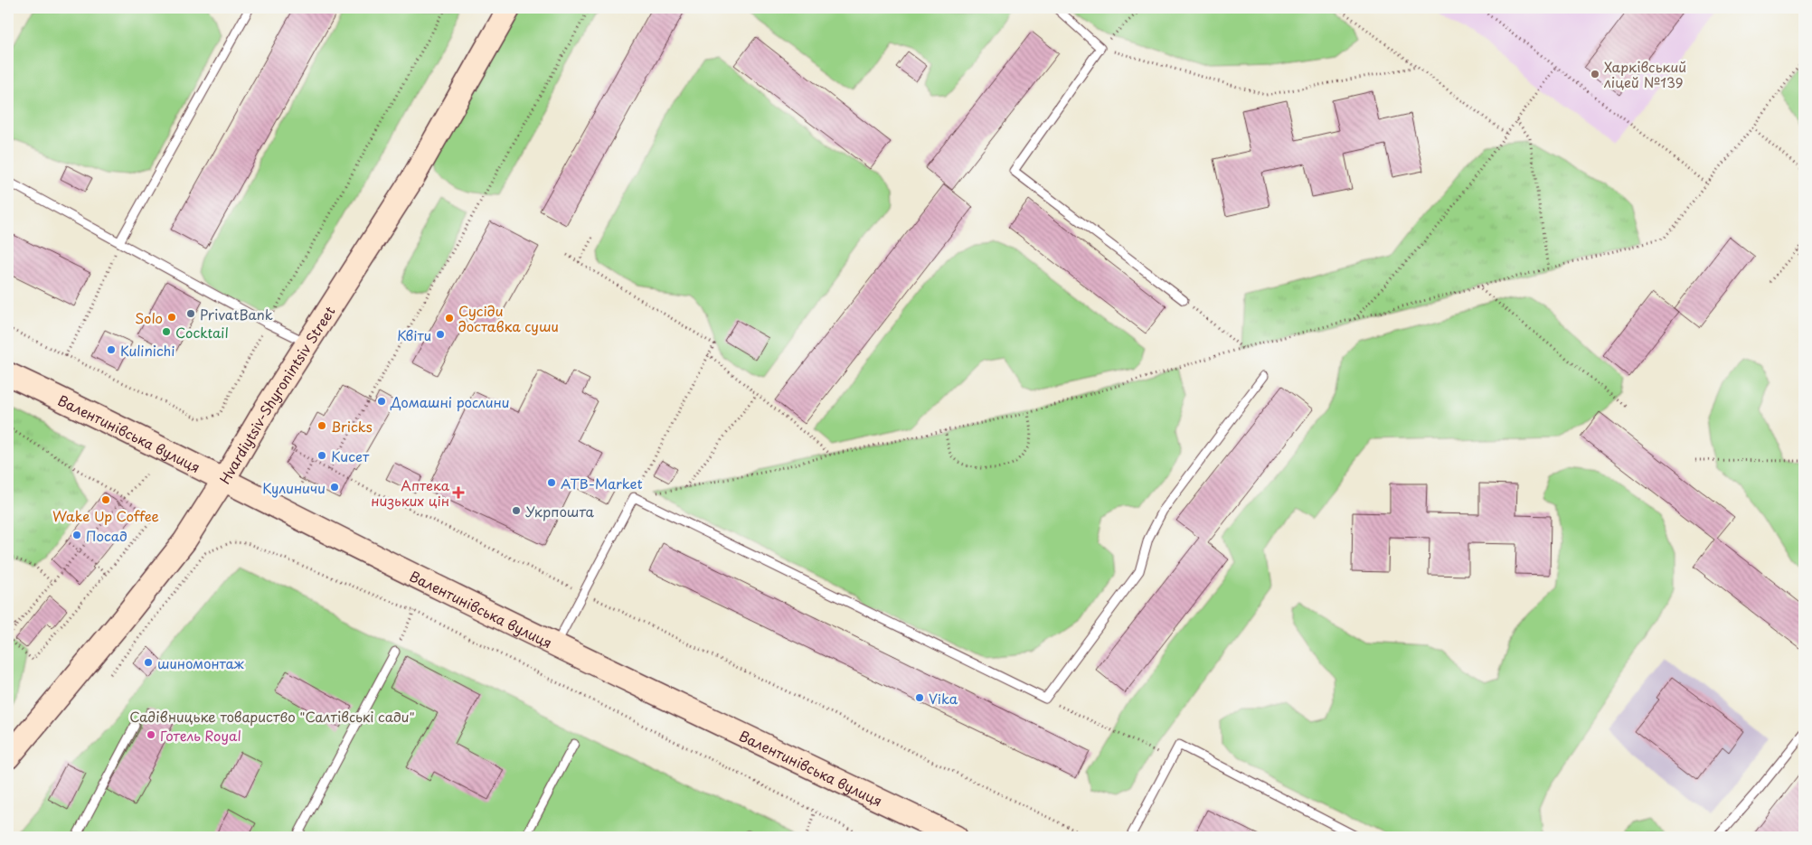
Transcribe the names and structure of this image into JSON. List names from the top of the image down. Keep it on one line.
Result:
{"streets":{"street":["Hvardiytsiv-Shyronintsiv Street","Валентинівська вулиця"]},"crossings":[["Hvardiytsiv-Shyronintsiv Street","Валентинівська вулиця"]],"parks":["Садівницьке товариство \"Салтівські сади\""],"places":{"other":["Харківський ліцей №139","PrivatBank","Solo","Сусіди доставка суши","Cocktail","Квіти","Kulinichi","Домашні рослини","Bricks","Кисет","ATB-Market","Кулиничи","Wake Up Coffee","Укрпошта","Посад","шиномонтаж","Vika","Готель Royal"],"health":["Аптека низьких цін"]}}
